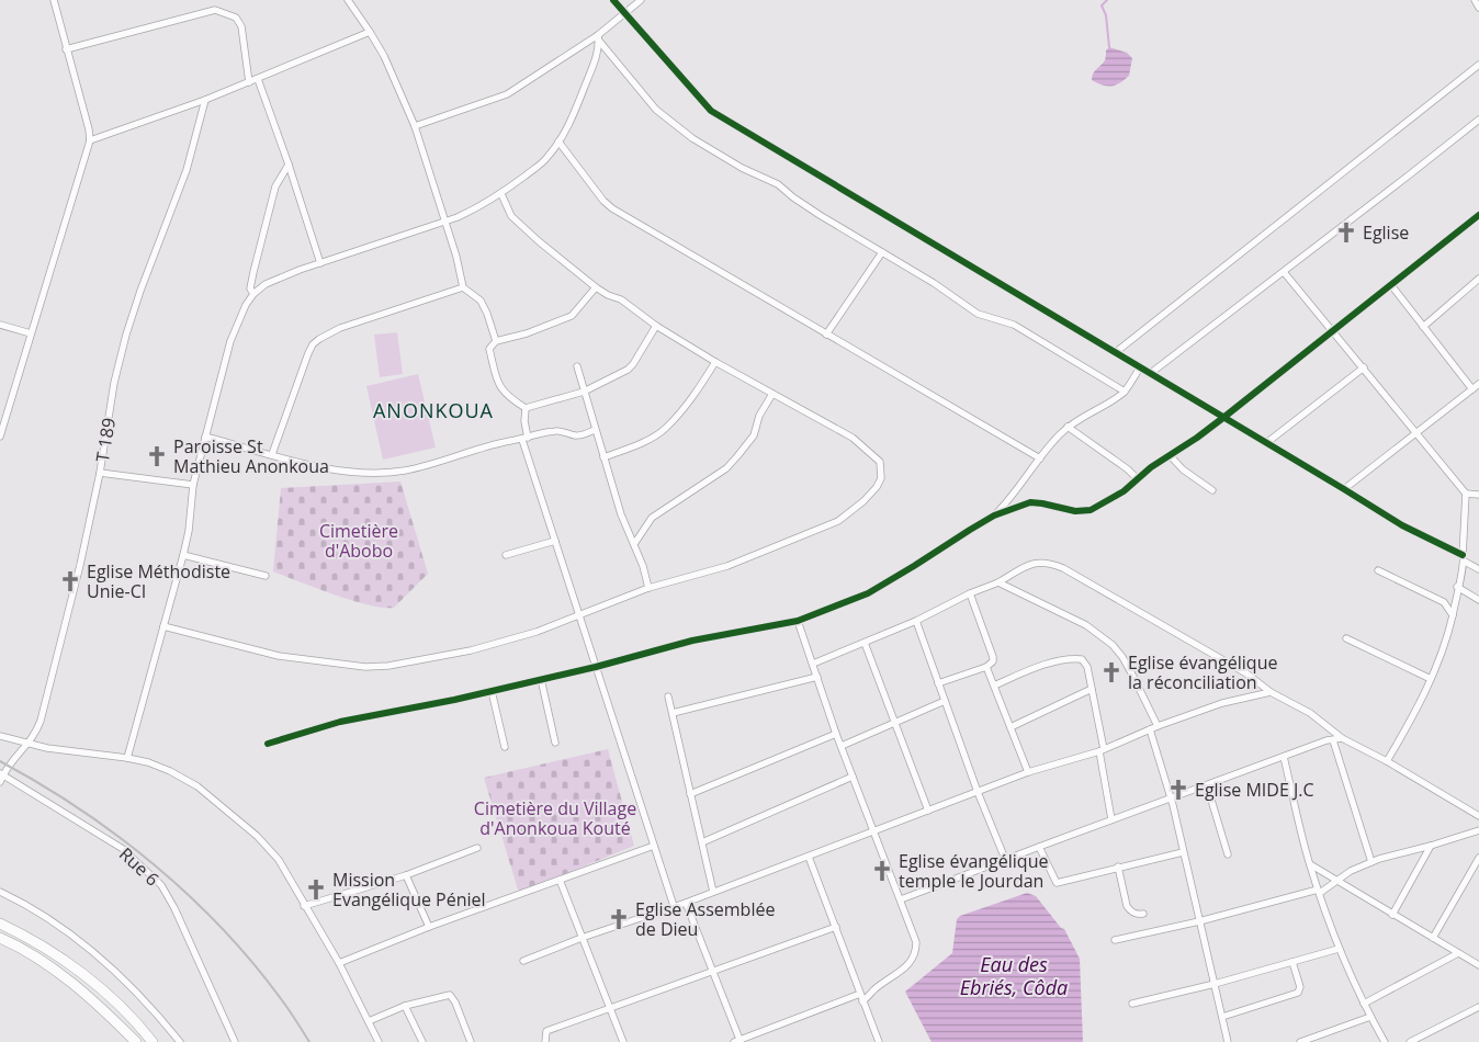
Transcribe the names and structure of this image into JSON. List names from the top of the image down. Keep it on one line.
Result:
{"streets":{"street":["T 189","Rue 6"]},"crossings":[["T 189","Rue 6"]],"districts":["ANONKOUA"],"water":["Eau des Ebriés, Côda"],"parks":["Cimetière d'Abobo","Cimetière du Village d'Anonkoua Kouté"],"places":{"church":["Eglise","Paroisse St Mathieu Anonkoua","Eglise Méthodiste Unie-CI","Eglise évangélique la réconciliation","Eglise MIDE J.C","Eglise évangélique temple le Jourdan","Mission Evangélique Péniel","Eglise Assemblée de Dieu"]}}
